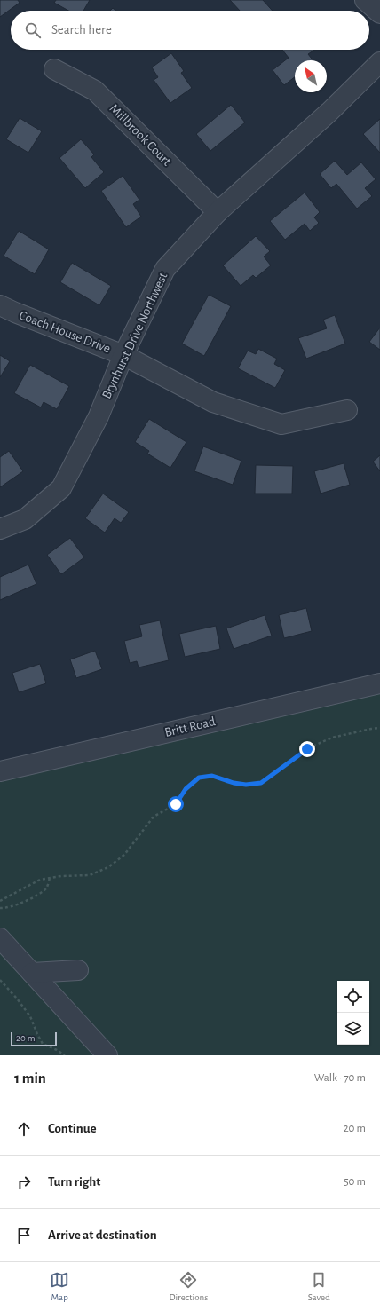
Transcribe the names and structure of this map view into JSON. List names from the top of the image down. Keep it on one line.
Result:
{"streets":{"street":["Millbrook Court","Coach House Drive","Brynhurst Drive Northwest","Britt Road"]},"crossings":[["Millbrook Court","Brynhurst Drive Northwest"],["Coach House Drive","Brynhurst Drive Northwest"]],"scale_bar":"20 m","north":"top left","page":{"search":"Search here","scale":"20 m","heading":["1 min","Walk · 70 m"],"list":[["Continue","20 m"],["Turn right","50 m"],"Arrive at destination"],"nav":["Map","Directions","Saved"]}}
